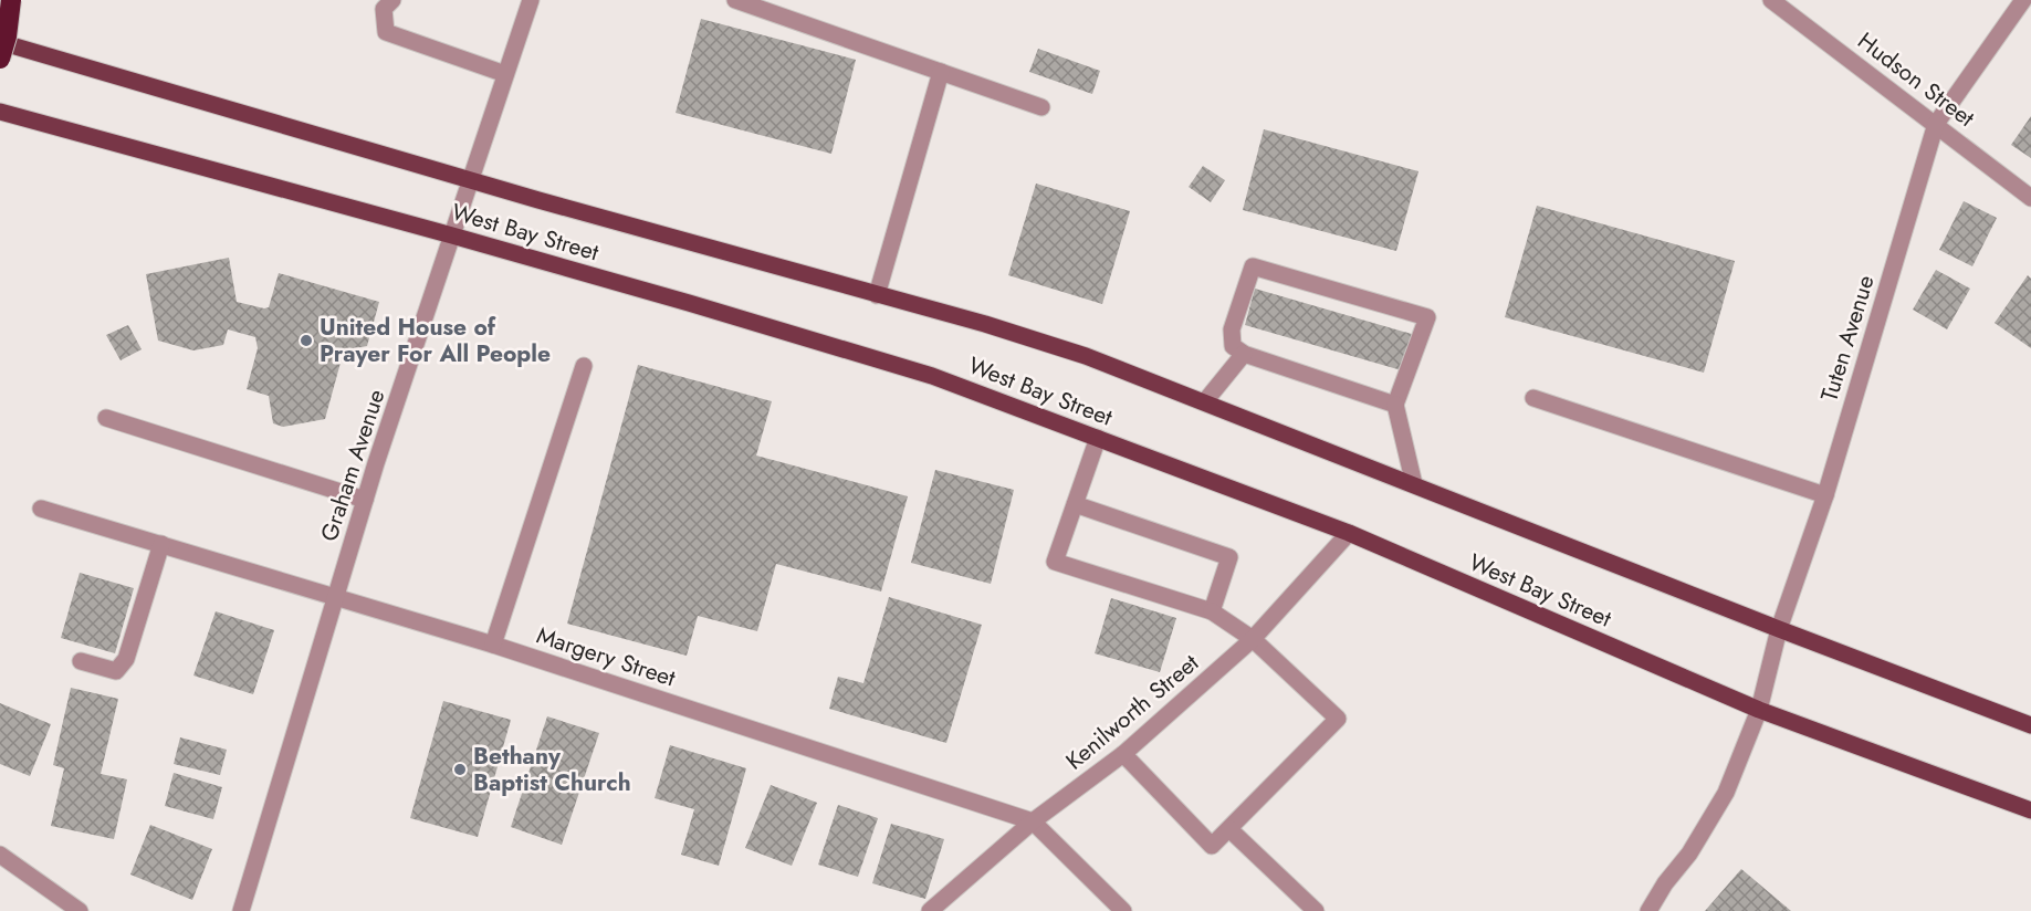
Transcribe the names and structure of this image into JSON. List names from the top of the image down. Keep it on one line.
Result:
{"streets":{"main road":["West Bay Street"],"street":["Hudson Street","Tuten Avenue","Graham Avenue","Margery Street","Kenilworth Street"]},"crossings":[["Hudson Street","Tuten Avenue"],["West Bay Street","Tuten Avenue"],["West Bay Street","Graham Avenue"],["West Bay Street","Kenilworth Street"],["Graham Avenue","Margery Street"],["Margery Street","Kenilworth Street"]],"places":["United House of Prayer For All People","Bethany Baptist Church"]}
